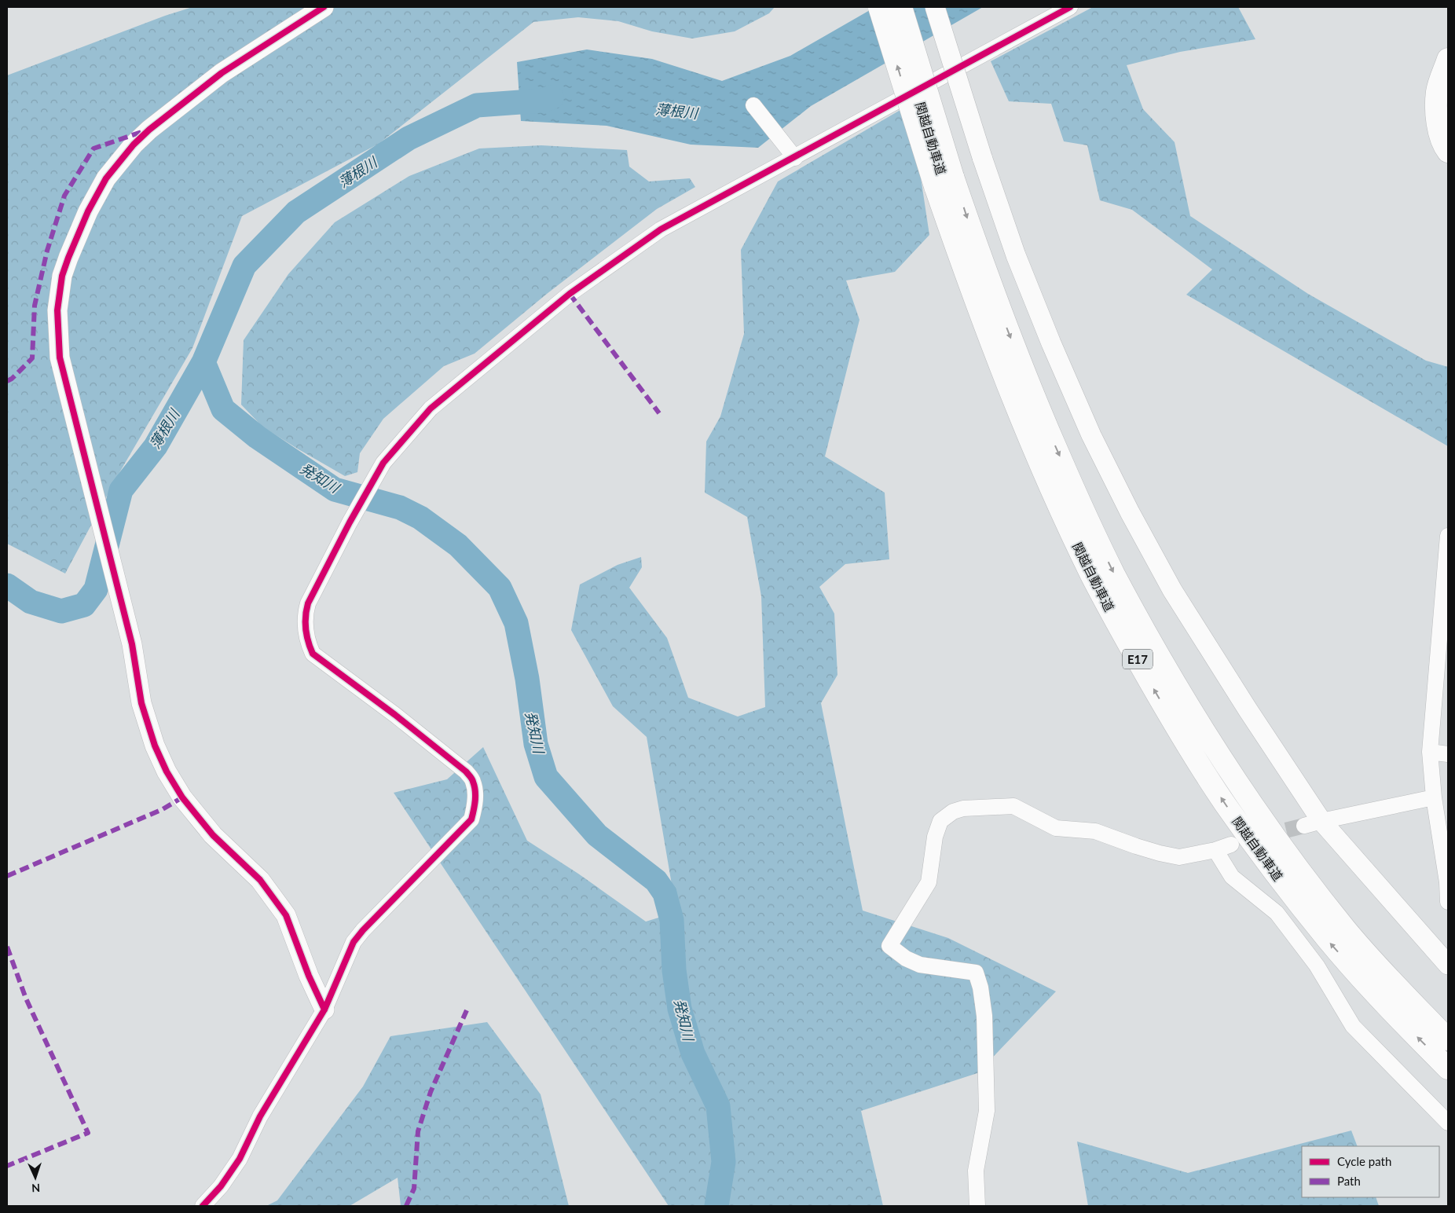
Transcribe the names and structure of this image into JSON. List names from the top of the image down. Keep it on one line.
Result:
{"streets":{"main road":["関越自動車道","E17"]},"water":["薄根川","発知川"],"legend":["Cycle path","Path"],"north":"bottom"}
